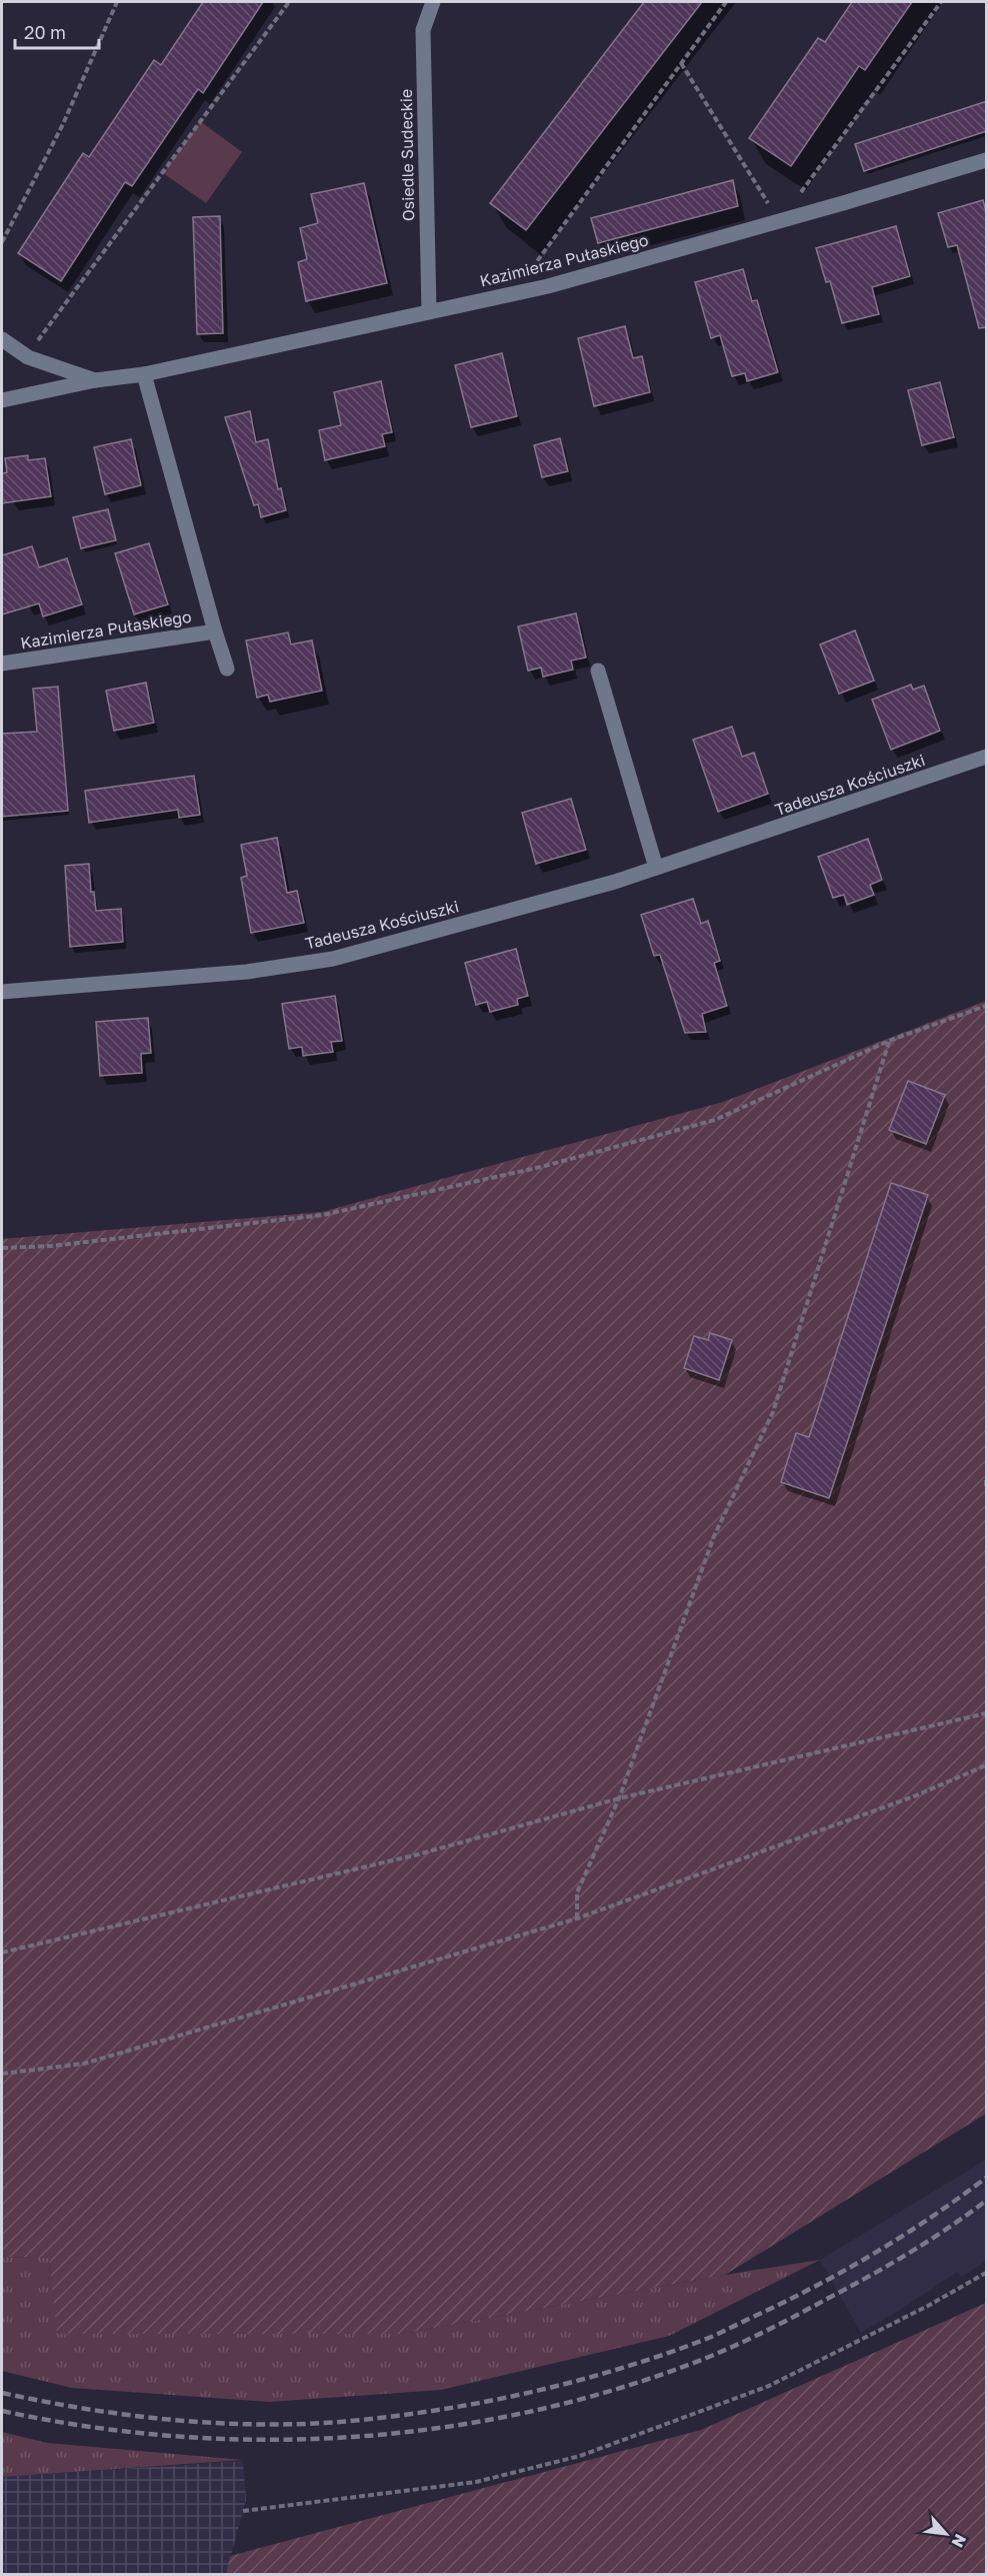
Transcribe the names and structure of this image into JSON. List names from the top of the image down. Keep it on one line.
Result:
{"streets":{"street":["Osiedle Sudeckie","Kazimierza Pułaskiego","Tadeusza Kościuszki"]},"crossings":[["Osiedle Sudeckie","Kazimierza Pułaskiego"]],"scale_bar":"20 m","north":"bottom right"}
